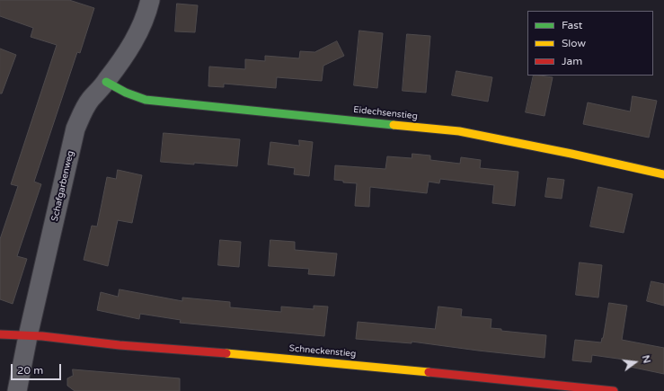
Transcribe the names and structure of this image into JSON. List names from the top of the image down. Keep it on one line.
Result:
{"streets":{"street":["Eidechsenstieg","Schafgarbenweg","Schneckenstieg"]},"crossings":[["Eidechsenstieg","Schafgarbenweg"],["Schafgarbenweg","Schneckenstieg"]],"legend":["Fast","Slow","Jam"],"scale_bar":"20 m","north":"right"}
